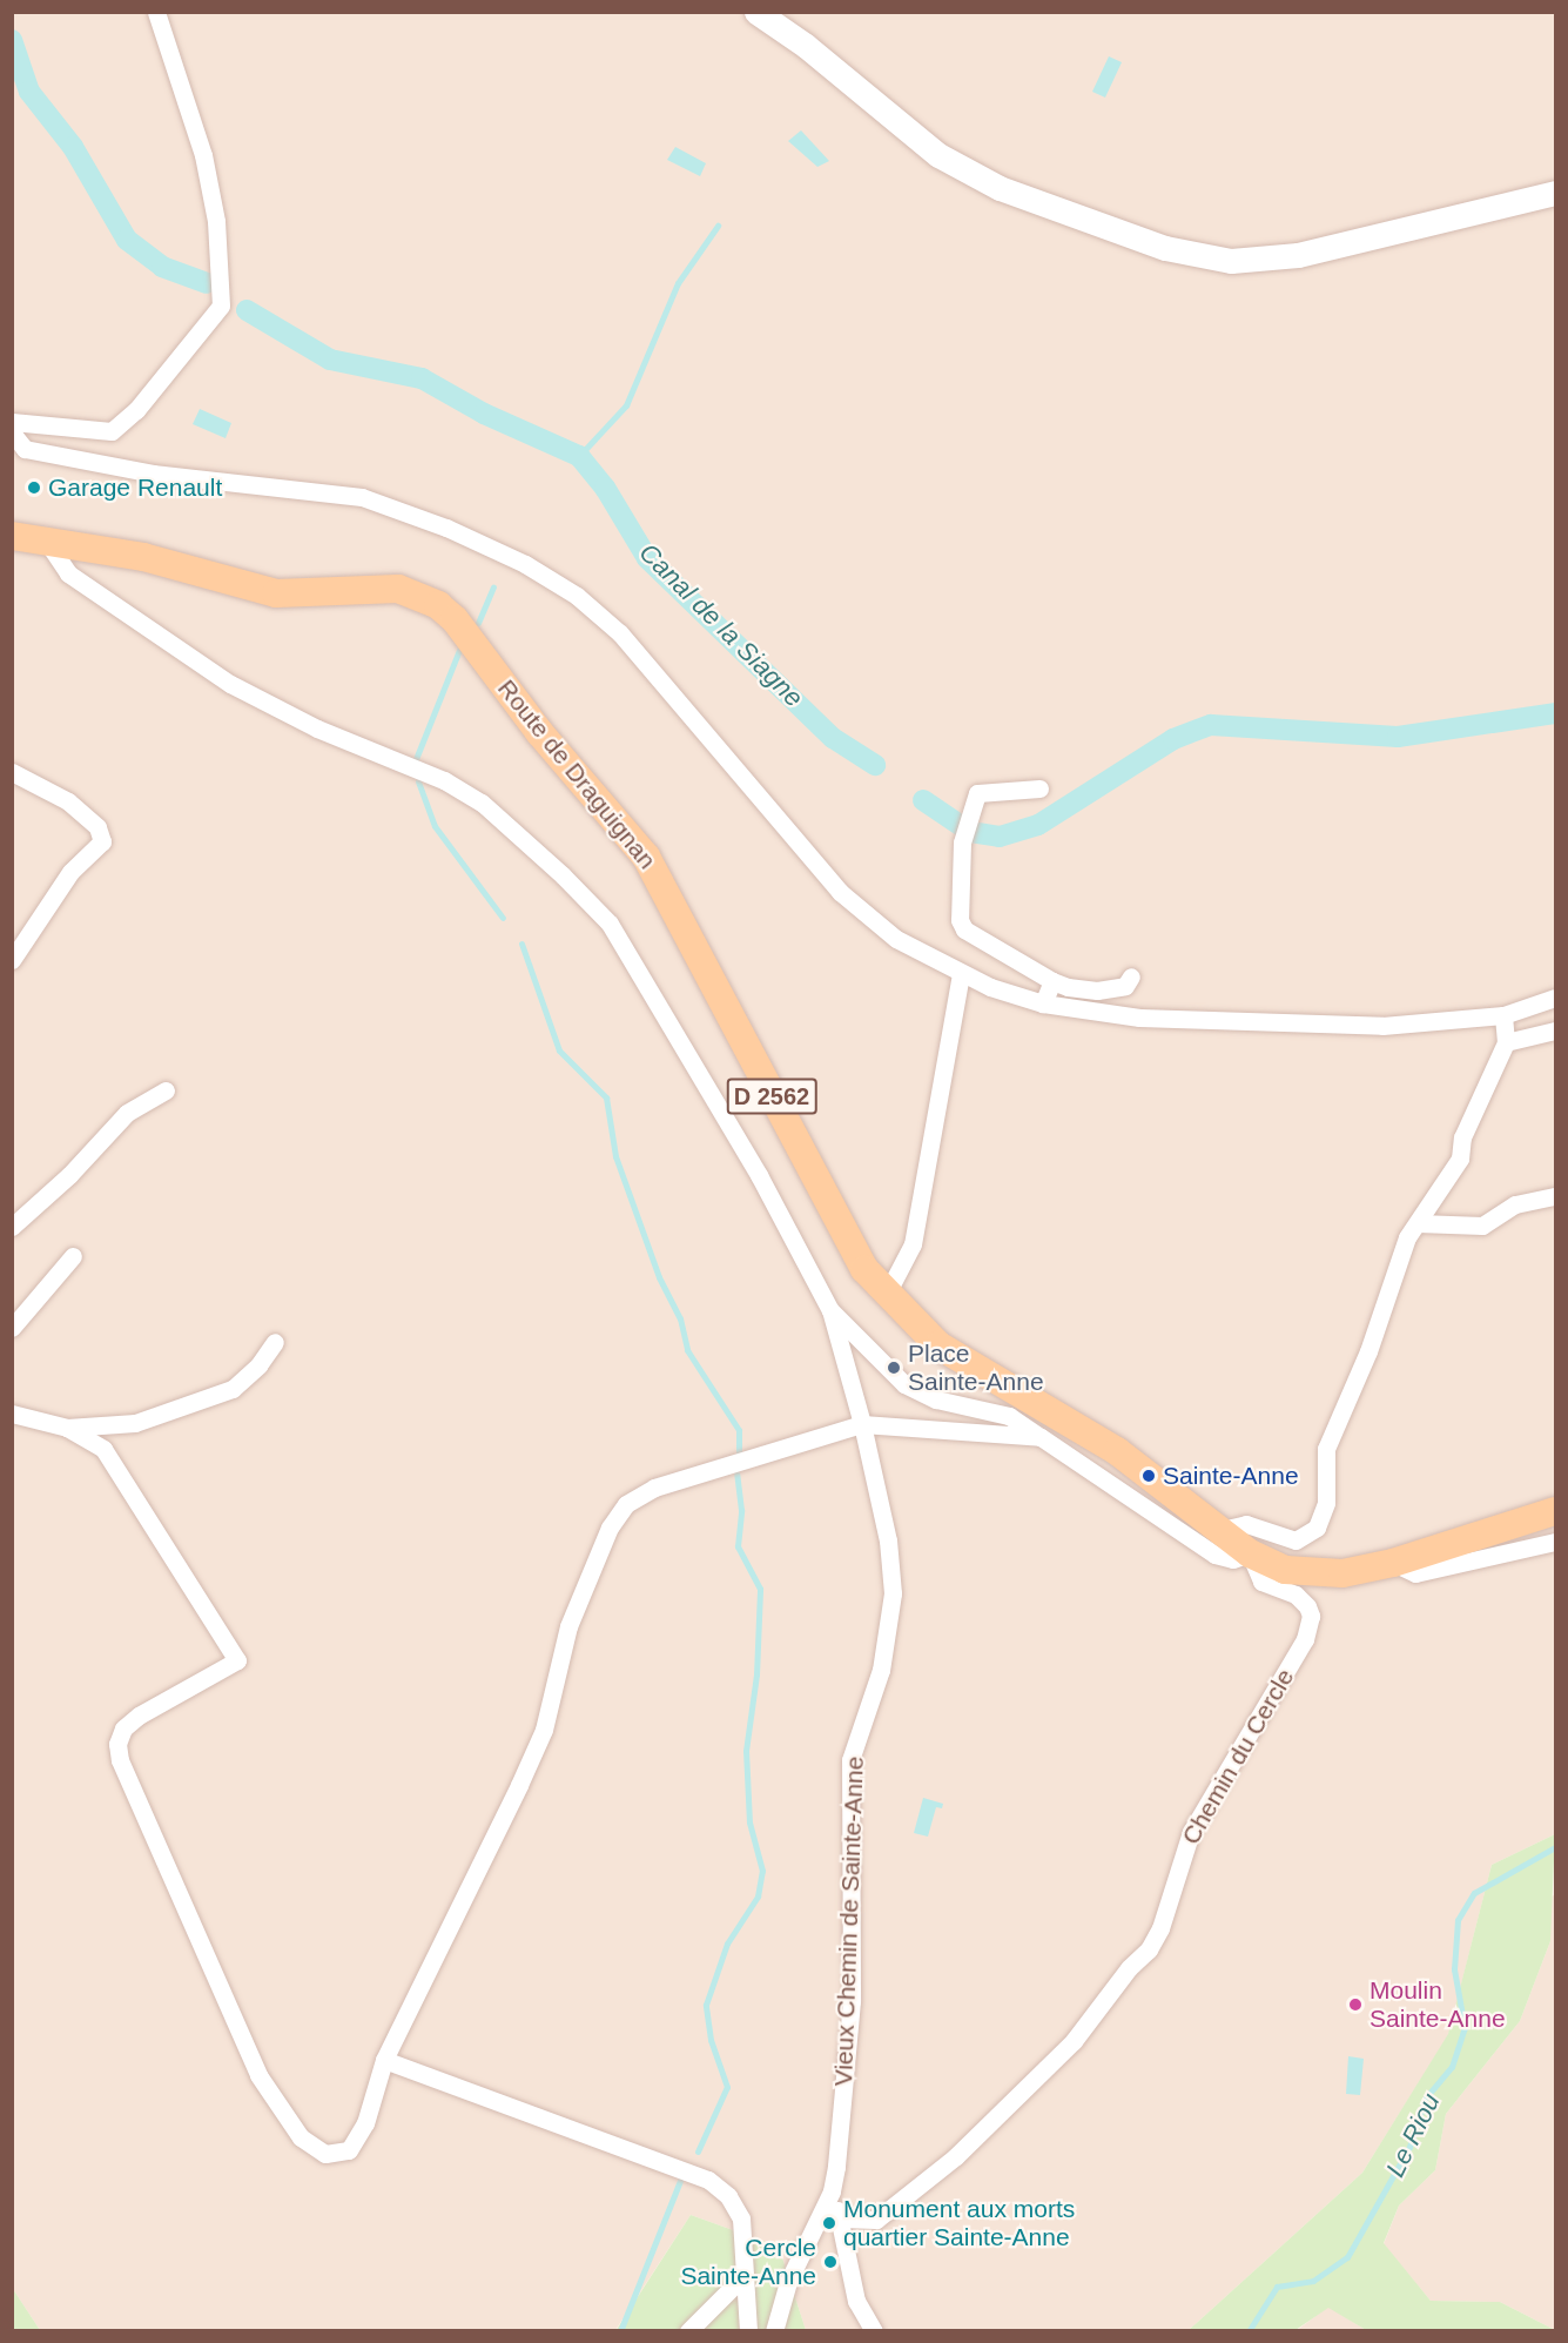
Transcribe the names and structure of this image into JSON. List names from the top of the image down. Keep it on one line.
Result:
{"streets":{"main road":["Route de Draguignan","D 2562"],"street":["Chemin du Cercle","Vieux Chemin de Sainte-Anne"]},"crossings":[["Route de Draguignan","Chemin du Cercle"]],"water":["Canal de la Siagne","Le Riou"],"places":["Garage Renault","Place Sainte-Anne","Sainte-Anne","Moulin Sainte-Anne","Monument aux morts quartier Sainte-Anne","Cercle Sainte-Anne"]}
